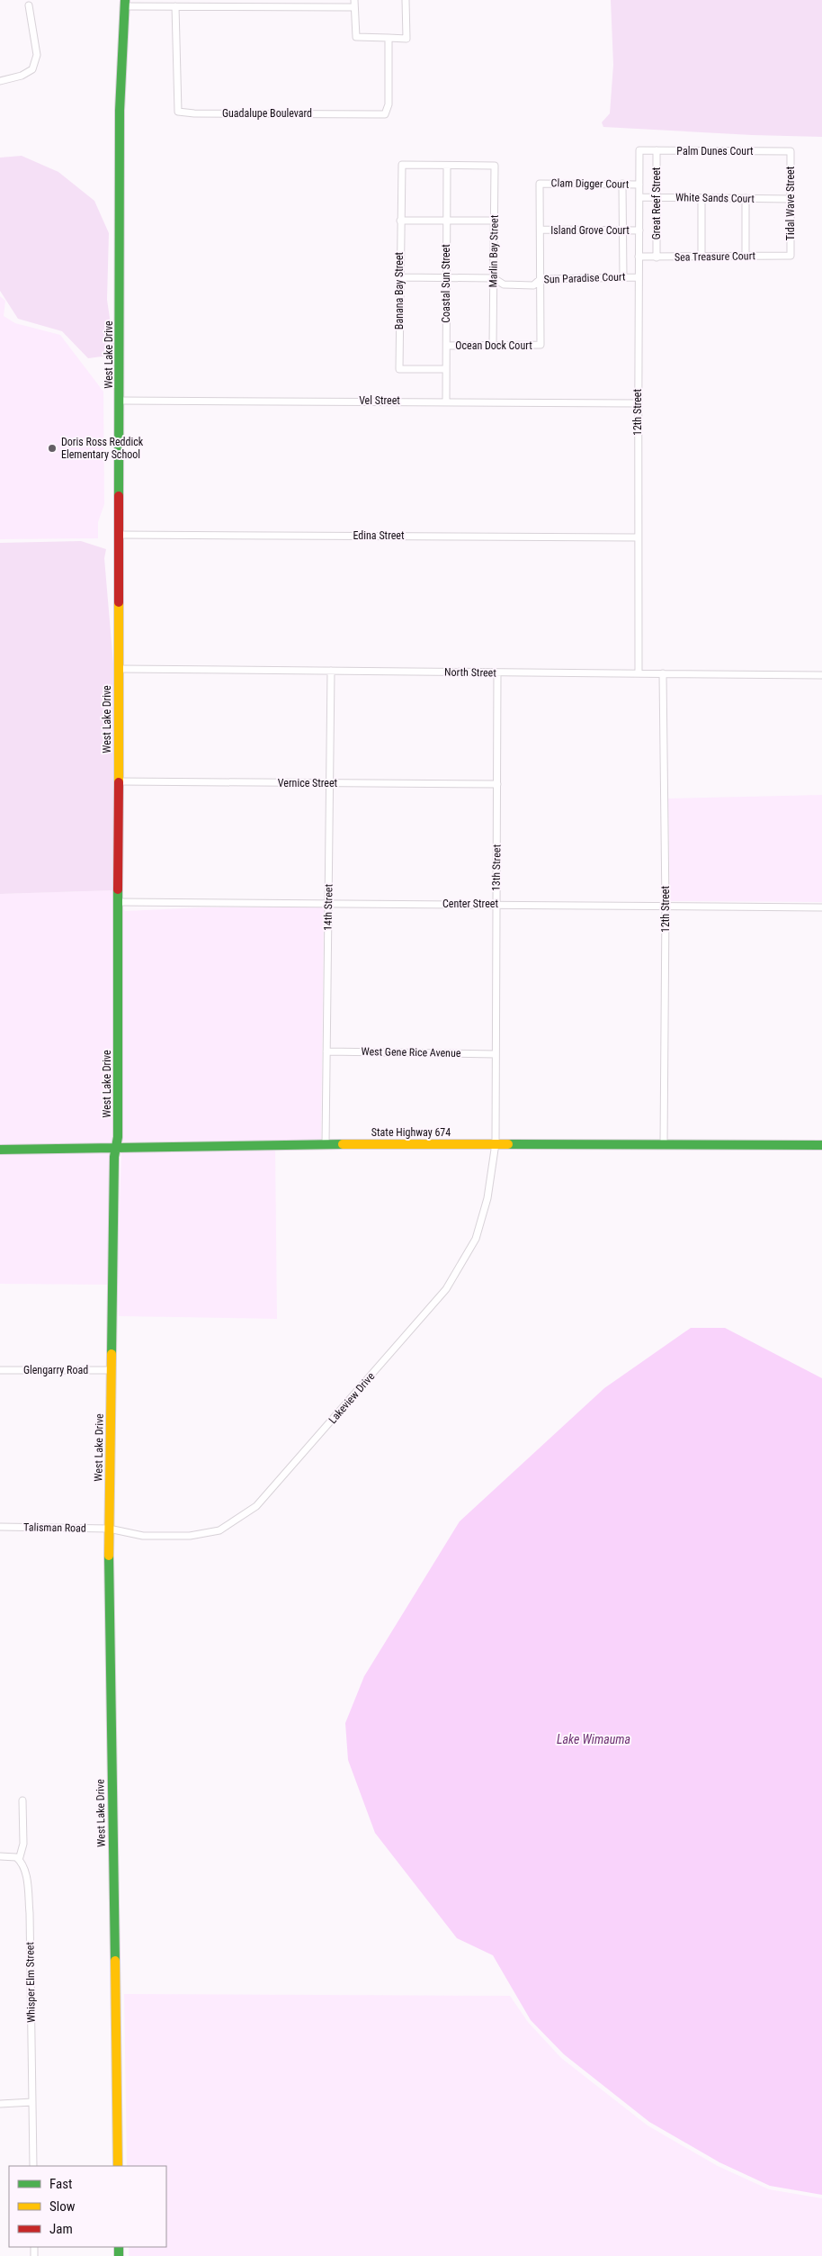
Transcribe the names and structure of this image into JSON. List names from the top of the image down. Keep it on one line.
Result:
{"streets":{"street":["Guadalupe Boulevard","Palm Dunes Court","Clam Digger Court","White Sands Court","Great Reef Street","Tidal Wave Street","Island Grove Court","Marlin Bay Street","Sea Treasure Court","Sun Paradise Court","Coastal Sun Street","Banana Bay Street","Ocean Dock Court","West Lake Drive","Vel Street","12th Street","Edina Street","North Street","Vernice Street","13th Street","Center Street","14th Street","West Gene Rice Avenue","State Highway 674","Glengarry Road","Lakeview Drive","Talisman Road","Whisper Elm Street"]},"crossings":[["Palm Dunes Court","Great Reef Street"],["Palm Dunes Court","Tidal Wave Street"],["Palm Dunes Court","12th Street"],["Clam Digger Court","Island Grove Court"],["Clam Digger Court","12th Street"],["White Sands Court","Great Reef Street"],["White Sands Court","Tidal Wave Street"],["White Sands Court","12th Street"],["Great Reef Street","Sea Treasure Court"],["Tidal Wave Street","Sea Treasure Court"],["Island Grove Court","12th Street"],["Marlin Bay Street","Sun Paradise Court"],["Marlin Bay Street","Coastal Sun Street"],["Marlin Bay Street","Banana Bay Street"],["Marlin Bay Street","Ocean Dock Court"],["Sea Treasure Court","12th Street"],["Sun Paradise Court","Coastal Sun Street"],["Sun Paradise Court","Banana Bay Street"],["Sun Paradise Court","Ocean Dock Court"],["Sun Paradise Court","12th Street"],["Coastal Sun Street","Banana Bay Street"],["Coastal Sun Street","Ocean Dock Court"],["Coastal Sun Street","Vel Street"],["West Lake Drive","Vel Street"],["West Lake Drive","Edina Street"],["West Lake Drive","North Street"],["West Lake Drive","Vernice Street"],["West Lake Drive","Center Street"],["West Lake Drive","State Highway 674"],["West Lake Drive","Glengarry Road"],["West Lake Drive","Lakeview Drive"],["West Lake Drive","Talisman Road"],["Vel Street","12th Street"],["12th Street","Edina Street"],["12th Street","North Street"],["12th Street","Center Street"],["12th Street","State Highway 674"],["North Street","13th Street"],["North Street","14th Street"],["Vernice Street","13th Street"],["Vernice Street","14th Street"],["13th Street","Center Street"],["13th Street","West Gene Rice Avenue"],["13th Street","State Highway 674"],["13th Street","Lakeview Drive"],["Center Street","14th Street"],["14th Street","West Gene Rice Avenue"],["14th Street","State Highway 674"],["State Highway 674","Lakeview Drive"],["Lakeview Drive","Talisman Road"]],"water":["Lake Wimauma"],"places":["Doris Ross Reddick Elementary School"],"legend":["Fast","Slow","Jam"]}
